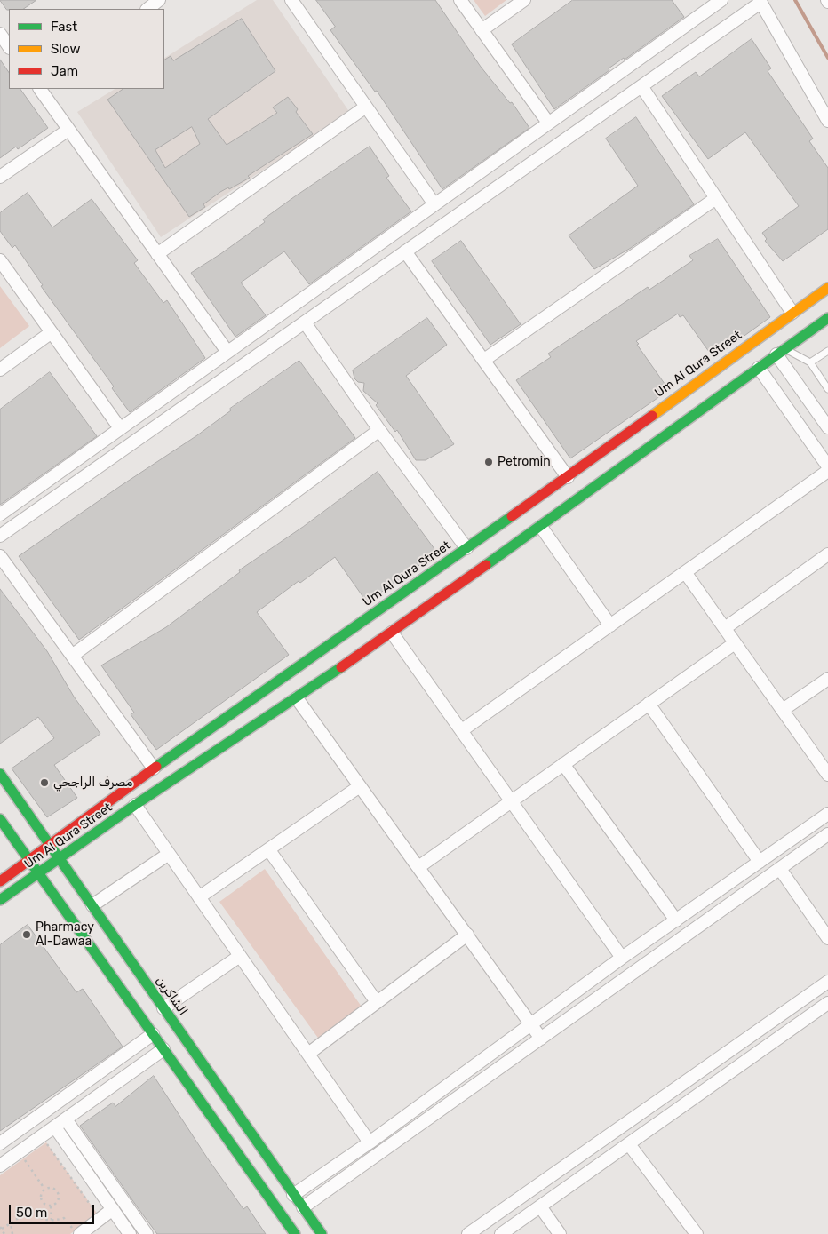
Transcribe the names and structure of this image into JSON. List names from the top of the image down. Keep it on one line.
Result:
{"streets":{"main road":["Um Al Qura Street","الشاكرين"]},"crossings":[["Um Al Qura Street","الشاكرين"]],"places":["Petromin","مصرف الراجحي","Pharmacy Al-Dawaa"],"legend":["Fast","Slow","Jam"],"scale_bar":"50 m"}
